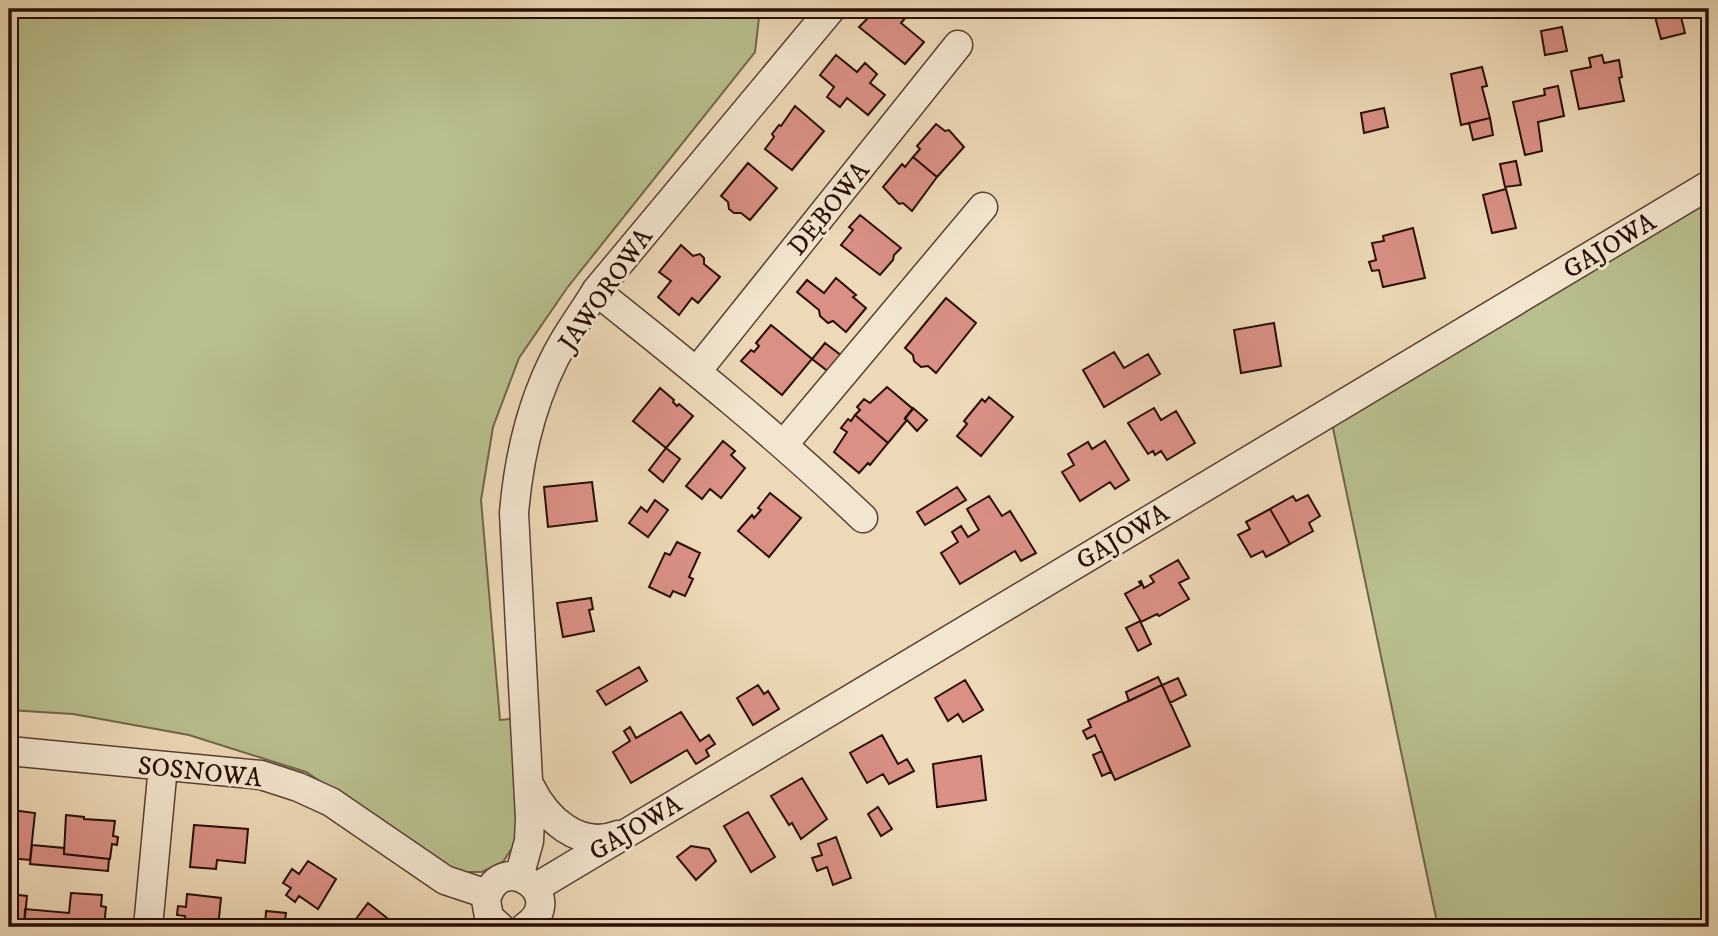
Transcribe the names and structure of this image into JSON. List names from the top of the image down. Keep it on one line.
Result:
{"streets":{"street":["DĘBOWA","GAJOWA","JAWOROWA","SOSNOWA"]},"crossings":[["GAJOWA","JAWOROWA"],["GAJOWA","SOSNOWA"]]}
